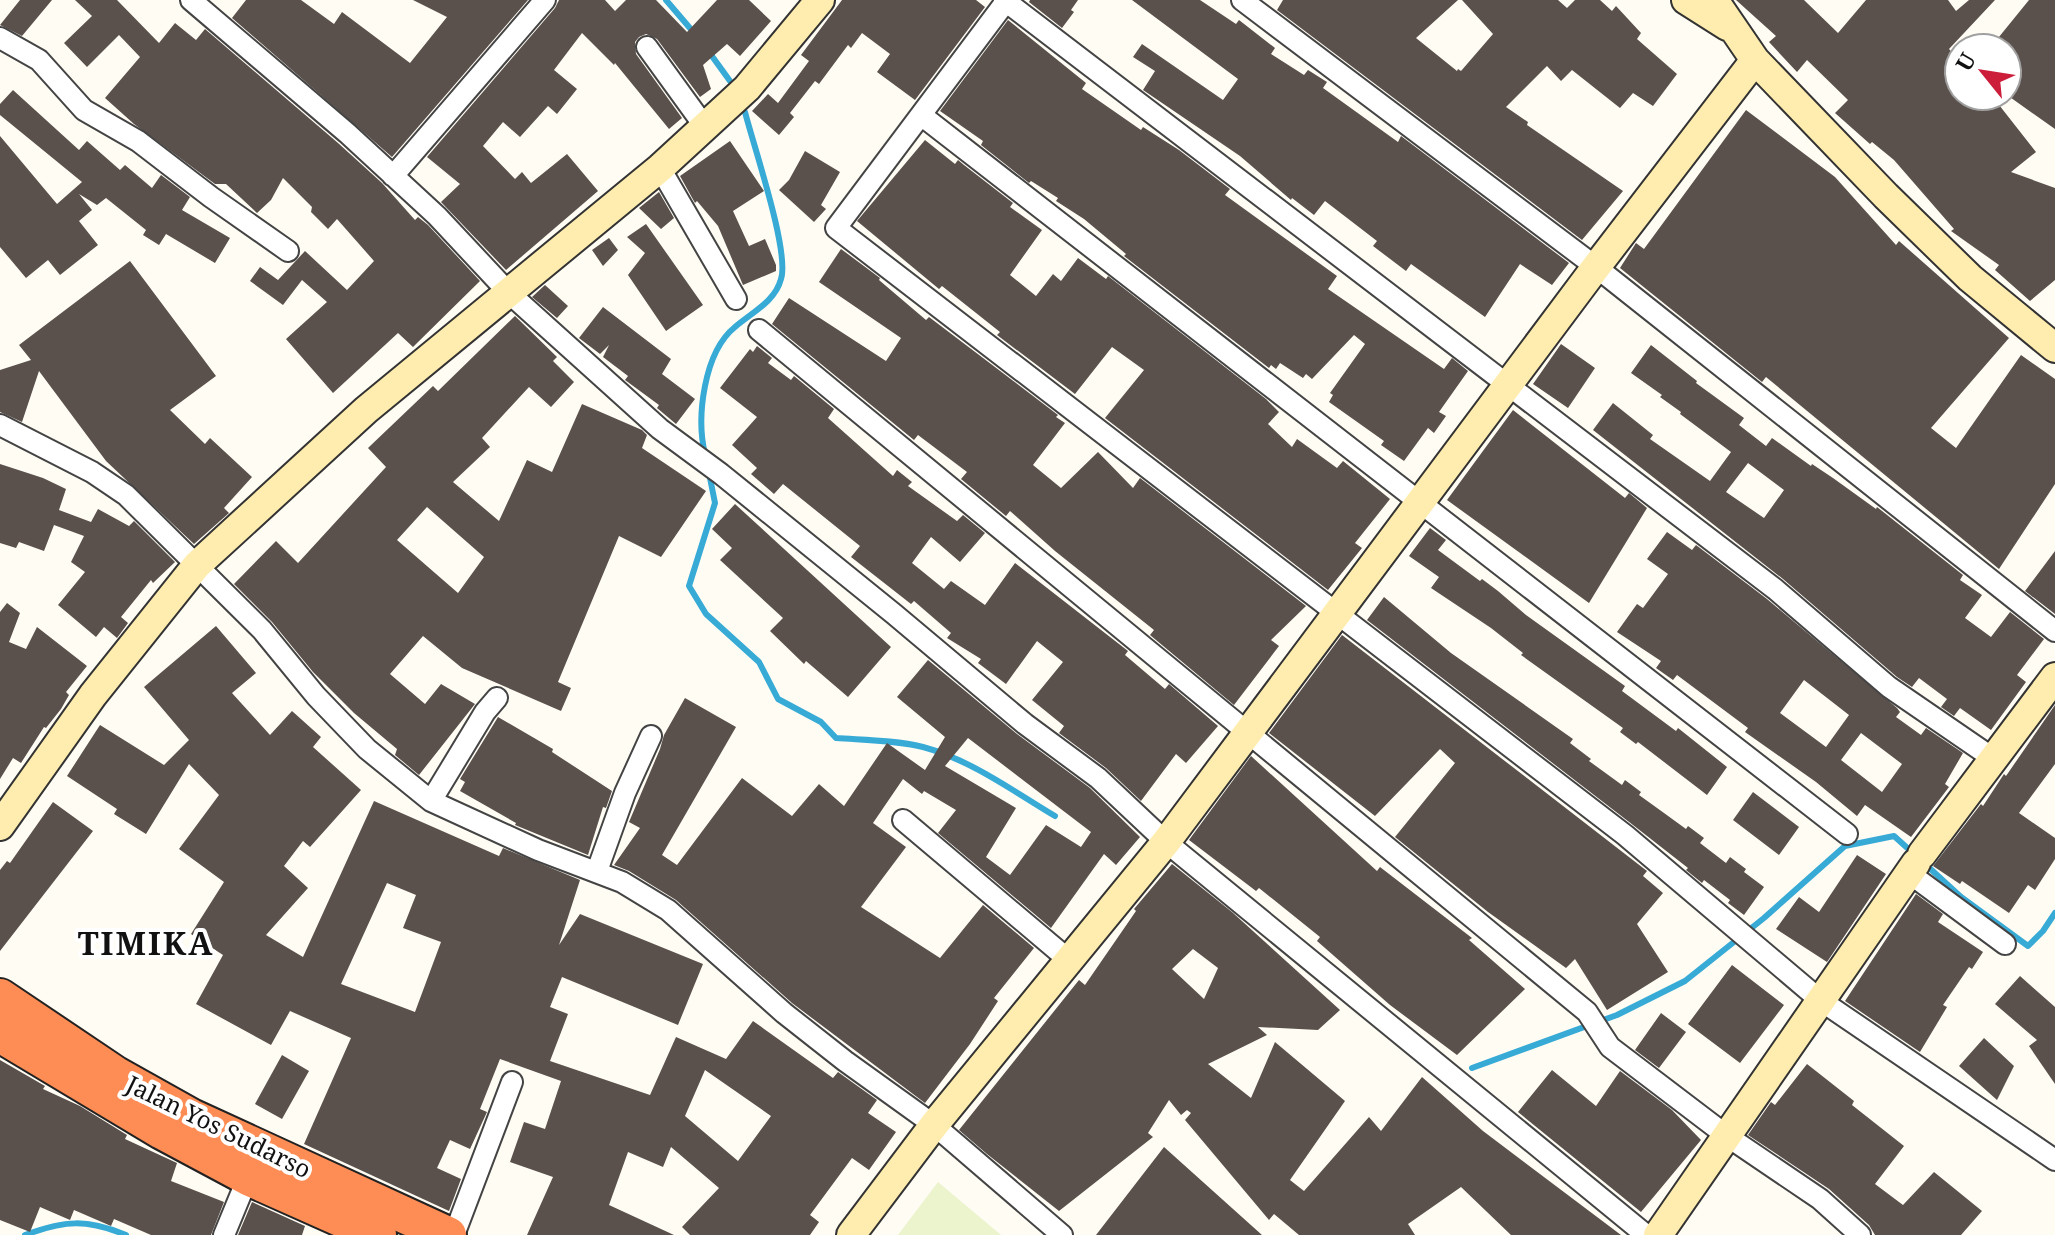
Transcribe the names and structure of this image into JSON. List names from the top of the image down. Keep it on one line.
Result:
{"streets":{"highway":["Jalan Yos Sudarso"]},"districts":["TIMIKA"],"north":"top left"}
